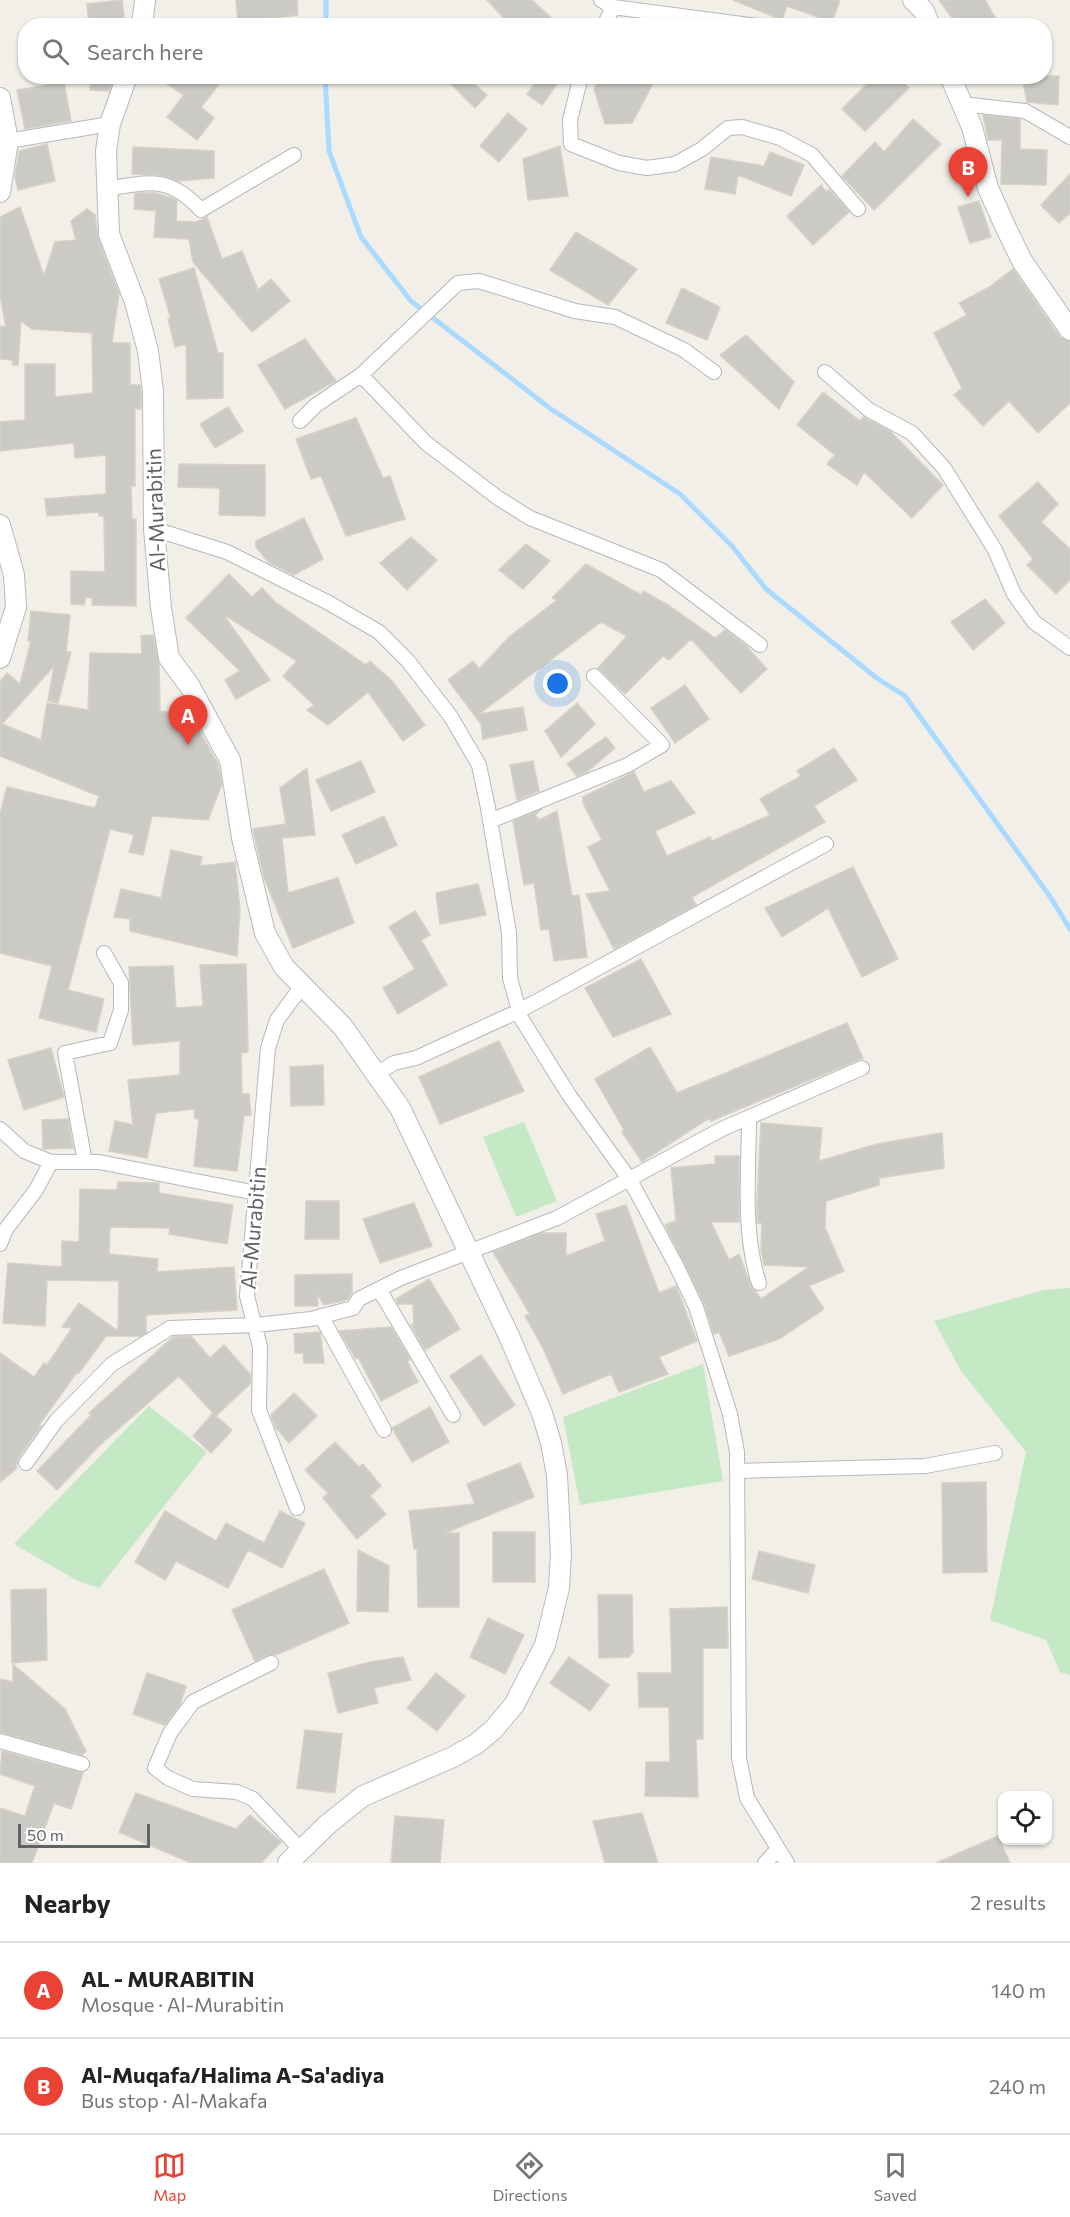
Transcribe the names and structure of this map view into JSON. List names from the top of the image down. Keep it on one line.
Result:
{"streets":{"street":["Al-Murabitin"]},"scale_bar":"50 m","page":{"search":"Search here","pins":["B","A"],"scale":"50 m","heading":["Nearby","2 results"],"list":[{"mark":"A","name":"AL - MURABITIN","note":"Mosque · Al-Murabitin","value":"140 m"},{"mark":"B","name":"Al-Muqafa/Halima A-Sa'adiya","note":"Bus stop · Al-Makafa","value":"240 m"}],"nav":["Map","Directions","Saved"]}}
